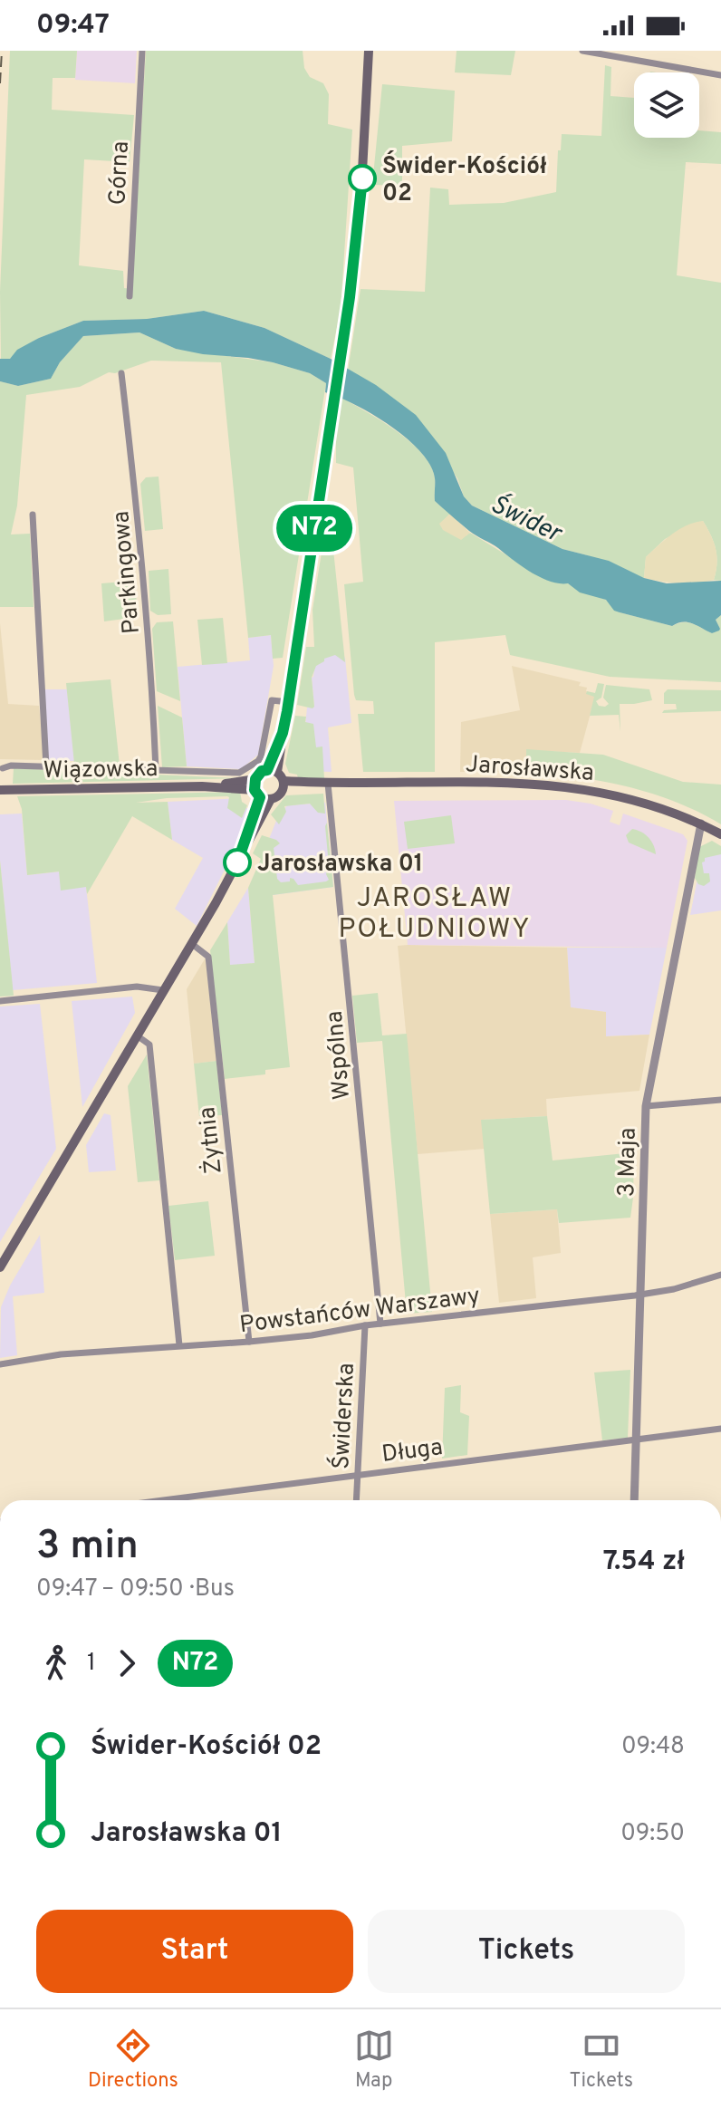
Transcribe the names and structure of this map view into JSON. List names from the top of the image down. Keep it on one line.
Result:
{"streets":{"main road":["Jarosławska","Wiązowska"],"street":["Górna","Parkingowa","Wspólna","Żytnia","3 Maja","Powstańców Warszawy","Świderska","Długa"]},"crossings":[["Jarosławska","Wiązowska"],["Jarosławska","Wspólna"],["Jarosławska","3 Maja"],["Wspólna","Powstańców Warszawy"],["Żytnia","Powstańców Warszawy"],["3 Maja","Powstańców Warszawy"],["3 Maja","Długa"],["Powstańców Warszawy","Świderska"],["Świderska","Długa"]],"districts":["JAROSŁAW POŁUDNIOWY"],"water":["Świder"],"places":["Świder-Kościół 02","Jarosławska 01"],"lines":["bus line N72"],"page":{"status":"09:47","on_map":"N72","heading":["3 min","09:47 – 09:50 · Bus","7.54 zł"],"legs":["1","N72"],"list":[{"name":"Świder-Kościół 02","value":"09:48"},{"name":"Jarosławska 01","value":"09:50"}],"buttons":["Start","Tickets"],"tabs":["Directions","Map","Tickets"]}}
